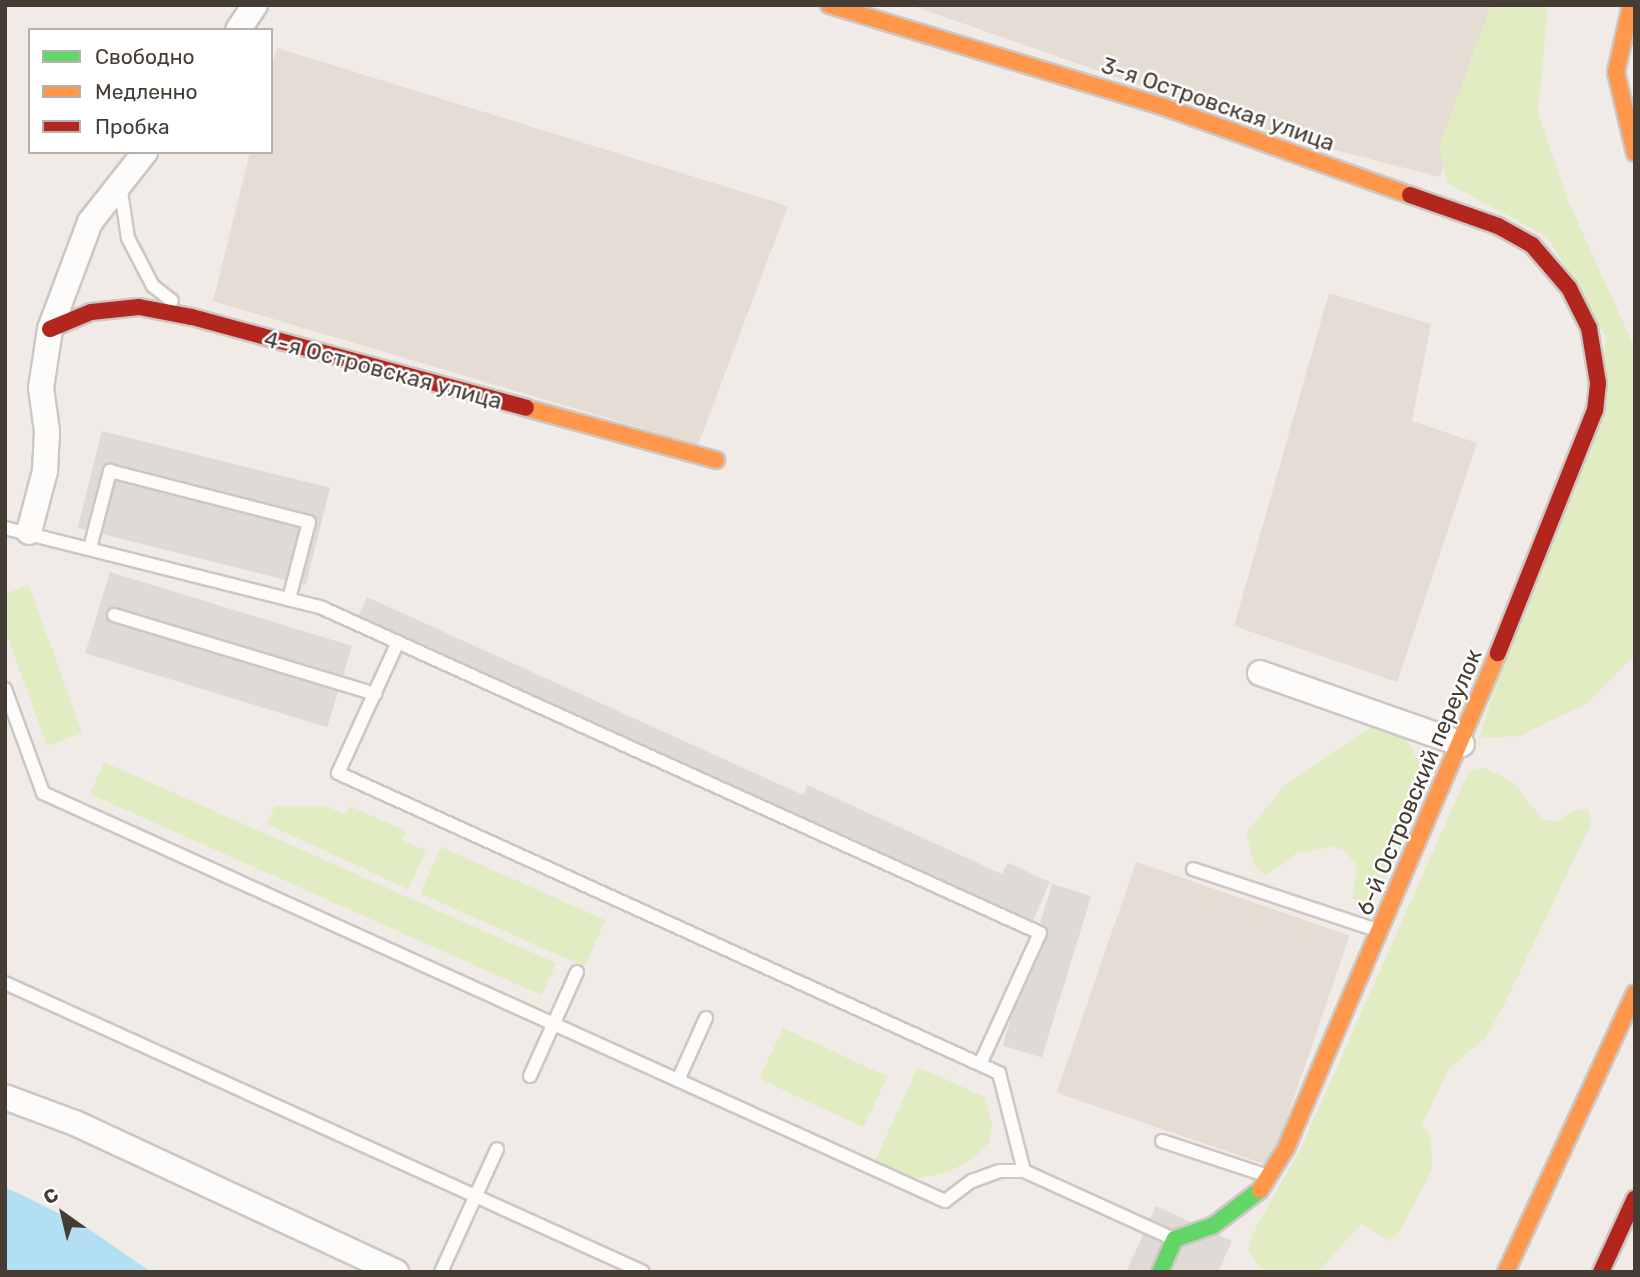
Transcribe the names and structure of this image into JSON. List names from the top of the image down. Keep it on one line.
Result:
{"streets":{"street":["3-я Островская улица","4-я Островская улица","6-й Островский переулок"]},"crossings":[["3-я Островская улица","6-й Островский переулок"]],"legend":["Свободно","Медленно","Пробка"],"north":"top left"}
